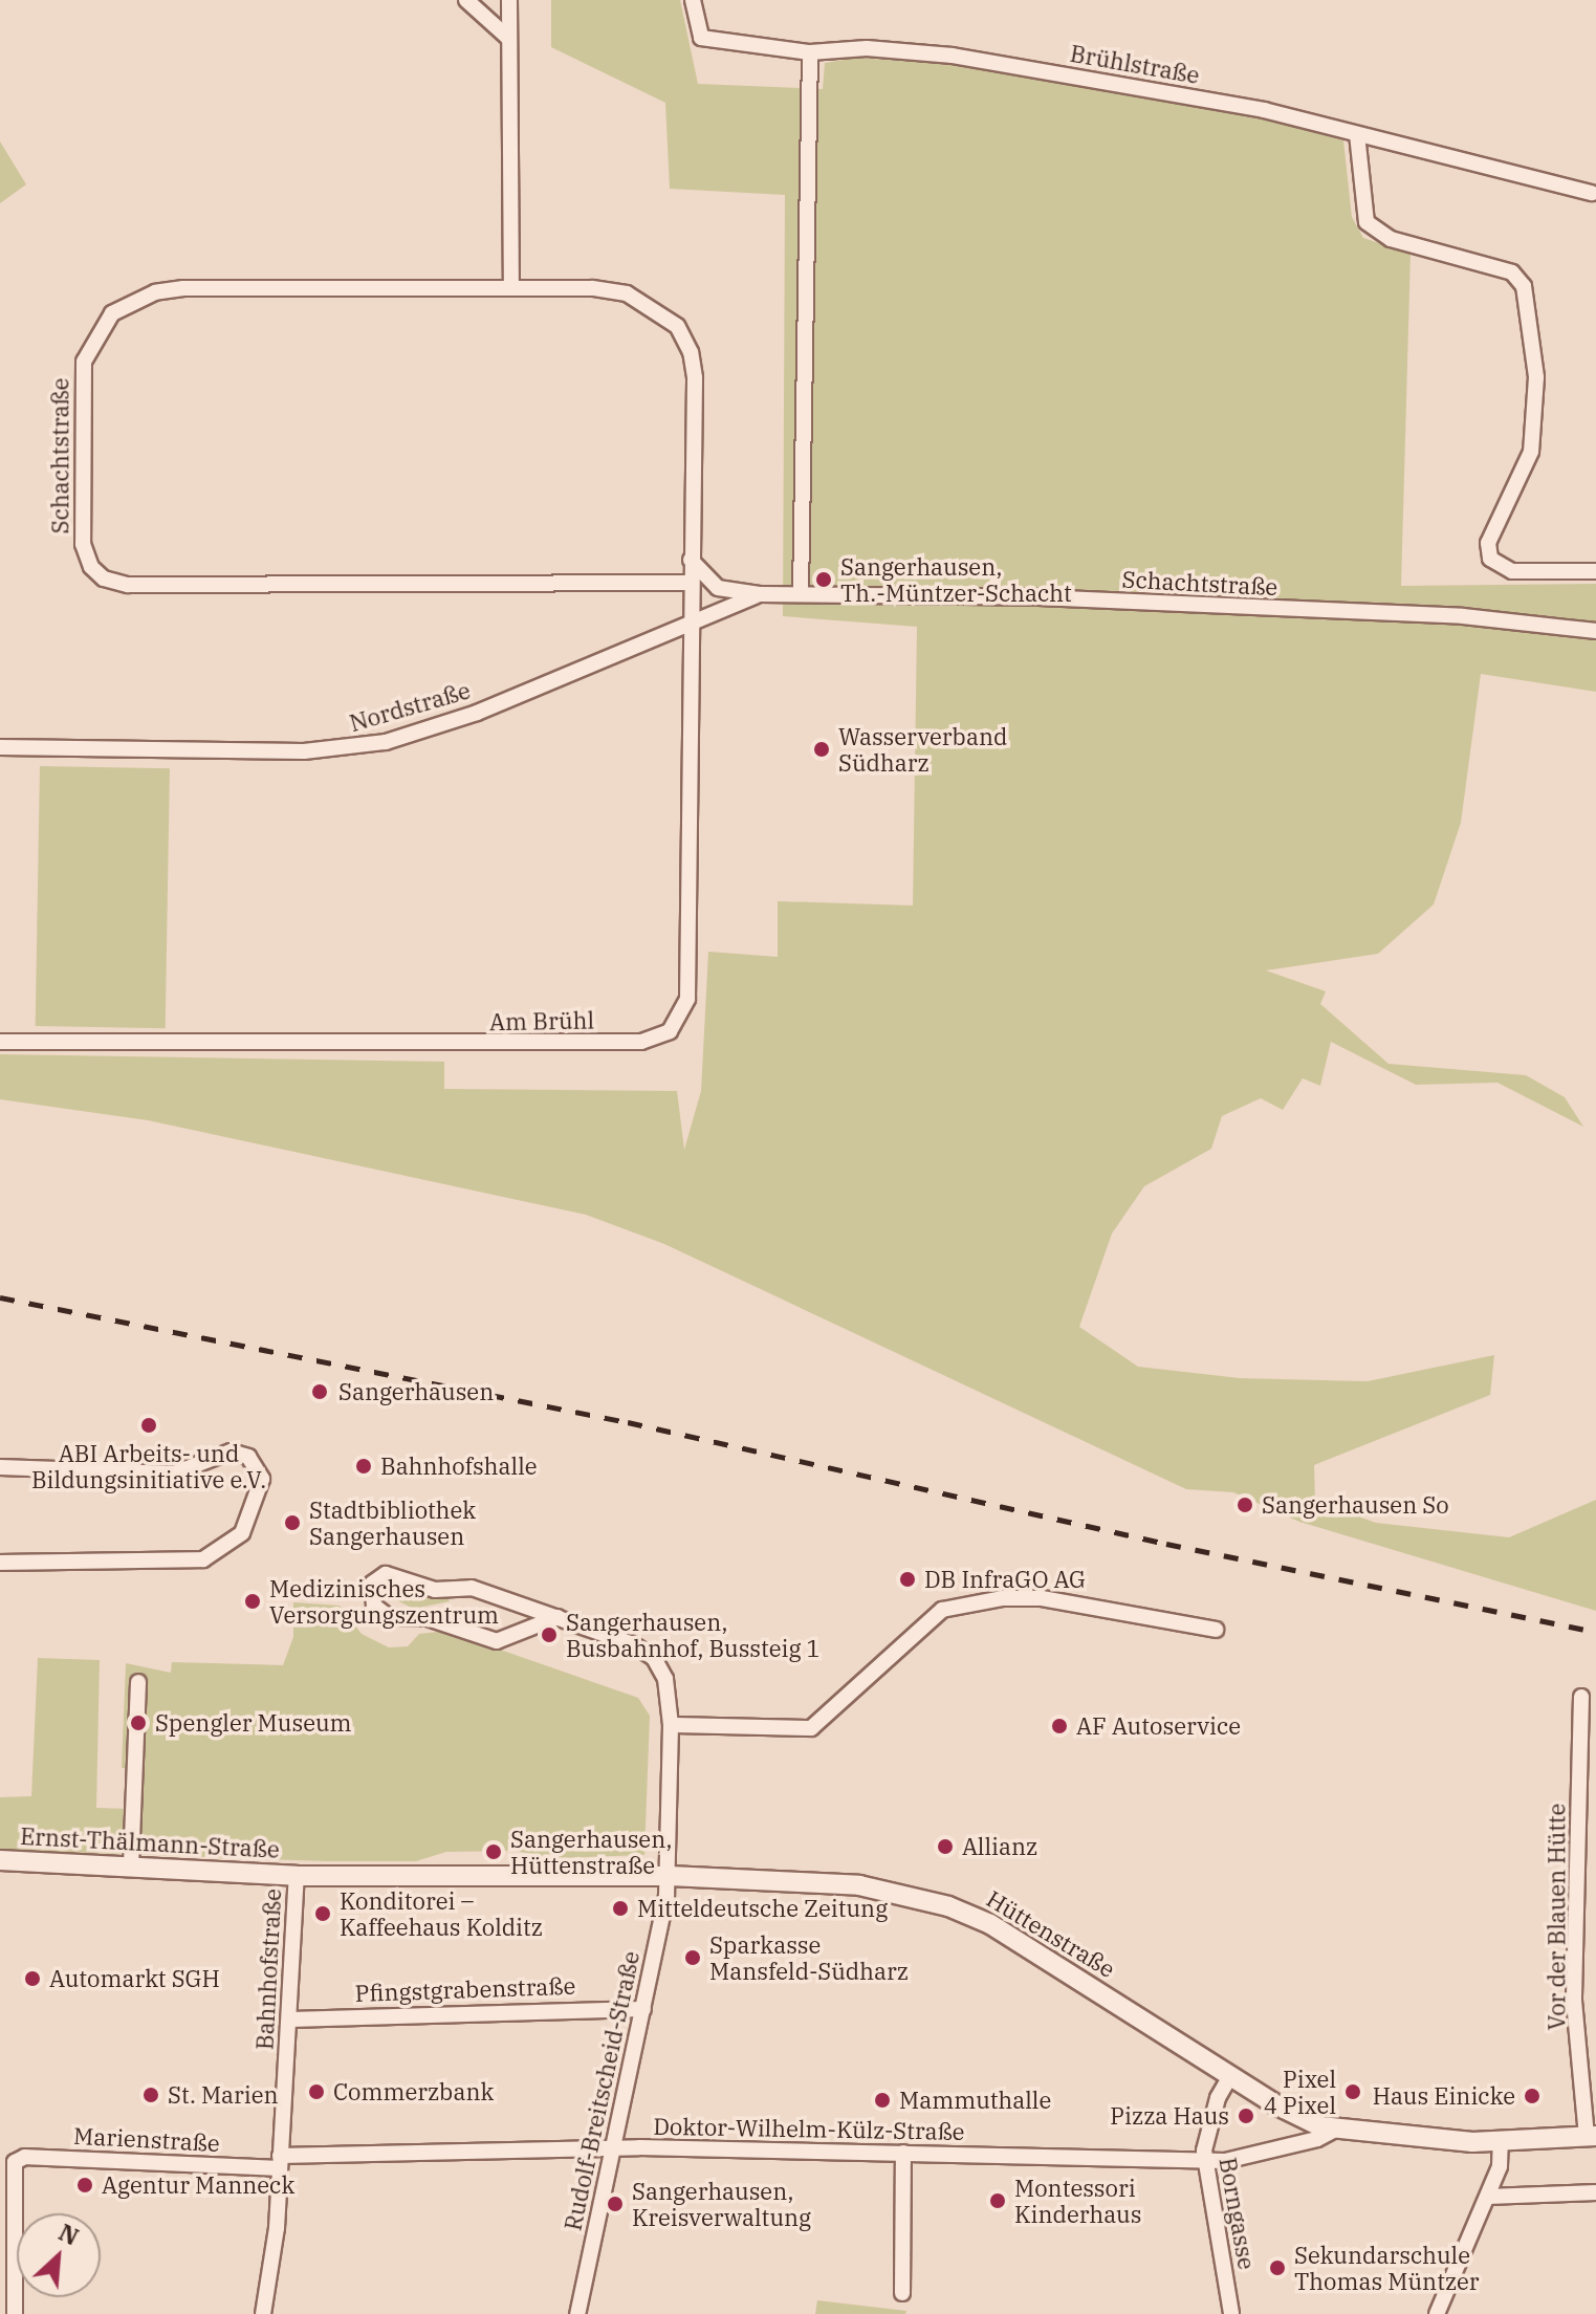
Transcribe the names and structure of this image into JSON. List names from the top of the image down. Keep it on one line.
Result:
{"streets":{"street":["Brühlstraße","Schachtstraße","Nordstraße","Am Brühl","Ernst-Thälmann-Straße","Vor der Blauen Hütte","Hüttenstraße","Bahnhofstraße","Pfingstgrabenstraße","Rudolf-Breitscheid-Straße","Doktor-Wilhelm-Külz-Straße","Marienstraße","Borngasse"]},"crossings":[["Schachtstraße","Nordstraße"],["Schachtstraße","Am Brühl"],["Nordstraße","Am Brühl"],["Ernst-Thälmann-Straße","Hüttenstraße"],["Ernst-Thälmann-Straße","Bahnhofstraße"],["Vor der Blauen Hütte","Hüttenstraße"],["Hüttenstraße","Bahnhofstraße"],["Hüttenstraße","Rudolf-Breitscheid-Straße"],["Hüttenstraße","Doktor-Wilhelm-Külz-Straße"],["Hüttenstraße","Borngasse"],["Bahnhofstraße","Pfingstgrabenstraße"],["Bahnhofstraße","Doktor-Wilhelm-Külz-Straße"],["Bahnhofstraße","Marienstraße"],["Pfingstgrabenstraße","Rudolf-Breitscheid-Straße"],["Rudolf-Breitscheid-Straße","Doktor-Wilhelm-Külz-Straße"],["Doktor-Wilhelm-Külz-Straße","Marienstraße"],["Doktor-Wilhelm-Külz-Straße","Borngasse"]],"places":["Sangerhausen, Th.-Müntzer-Schacht","Wasserverband Südharz","Sangerhausen","ABI Arbeits- und Bildungsinitiative e.V.","Bahnhofshalle","Sangerhausen So","Stadtbibliothek Sangerhausen","DB InfraGO AG","Medizinisches Versorgungszentrum","Sangerhausen, Busbahnhof, Bussteig 1","Spengler Museum","AF Autoservice","Allianz","Sangerhausen, Hüttenstraße","Mitteldeutsche Zeitung","Konditorei – Kaffeehaus Kolditz","Sparkasse Mansfeld-Südharz","Automarkt SGH","Commerzbank","Pixel 4 Pixel","St. Marien","Haus Einicke","Mammuthalle","Pizza Haus","Agentur Manneck","Montessori Kinderhaus","Sangerhausen, Kreisverwaltung","Sekundarschule Thomas Müntzer"],"north":"top right"}
